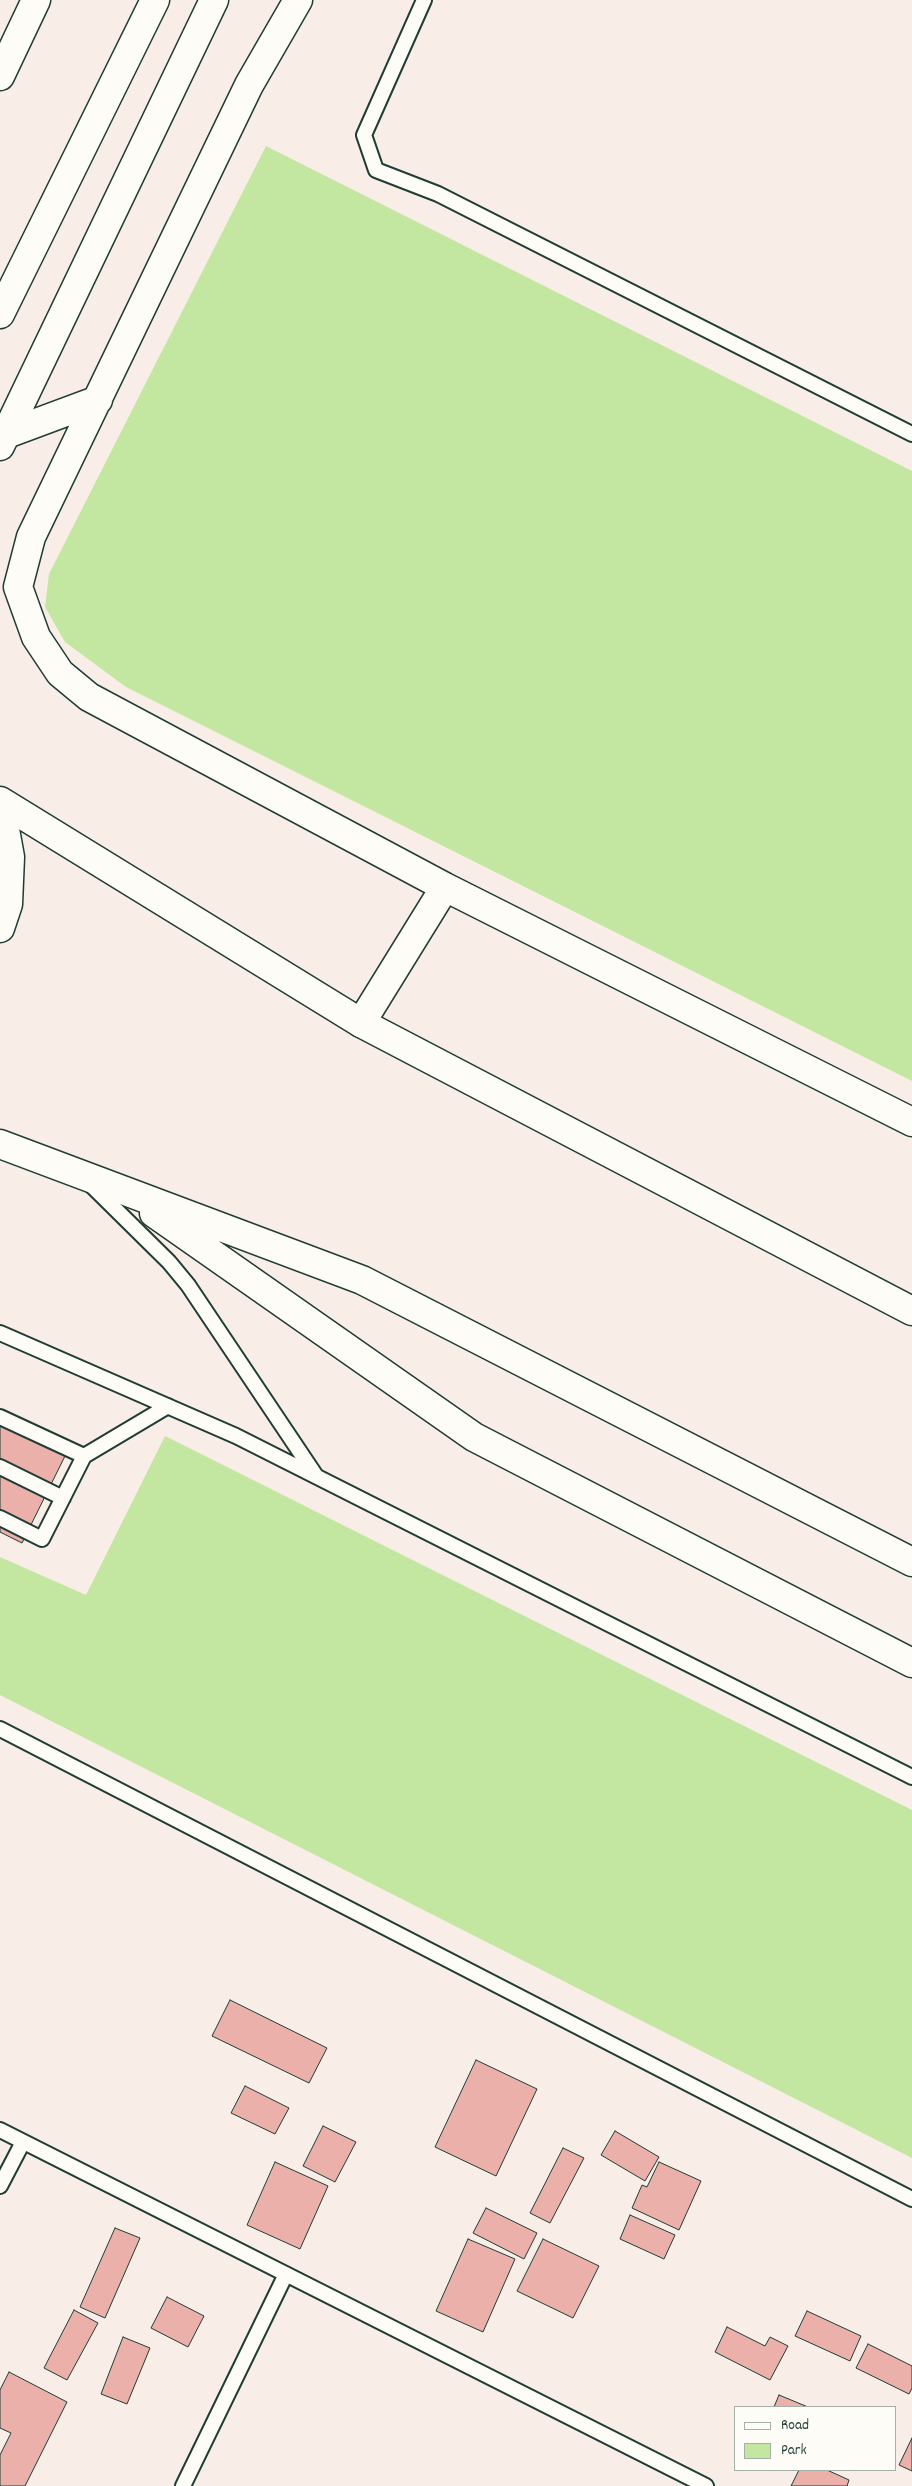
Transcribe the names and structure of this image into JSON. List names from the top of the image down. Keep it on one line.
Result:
{"legend":["Road","Park"]}
